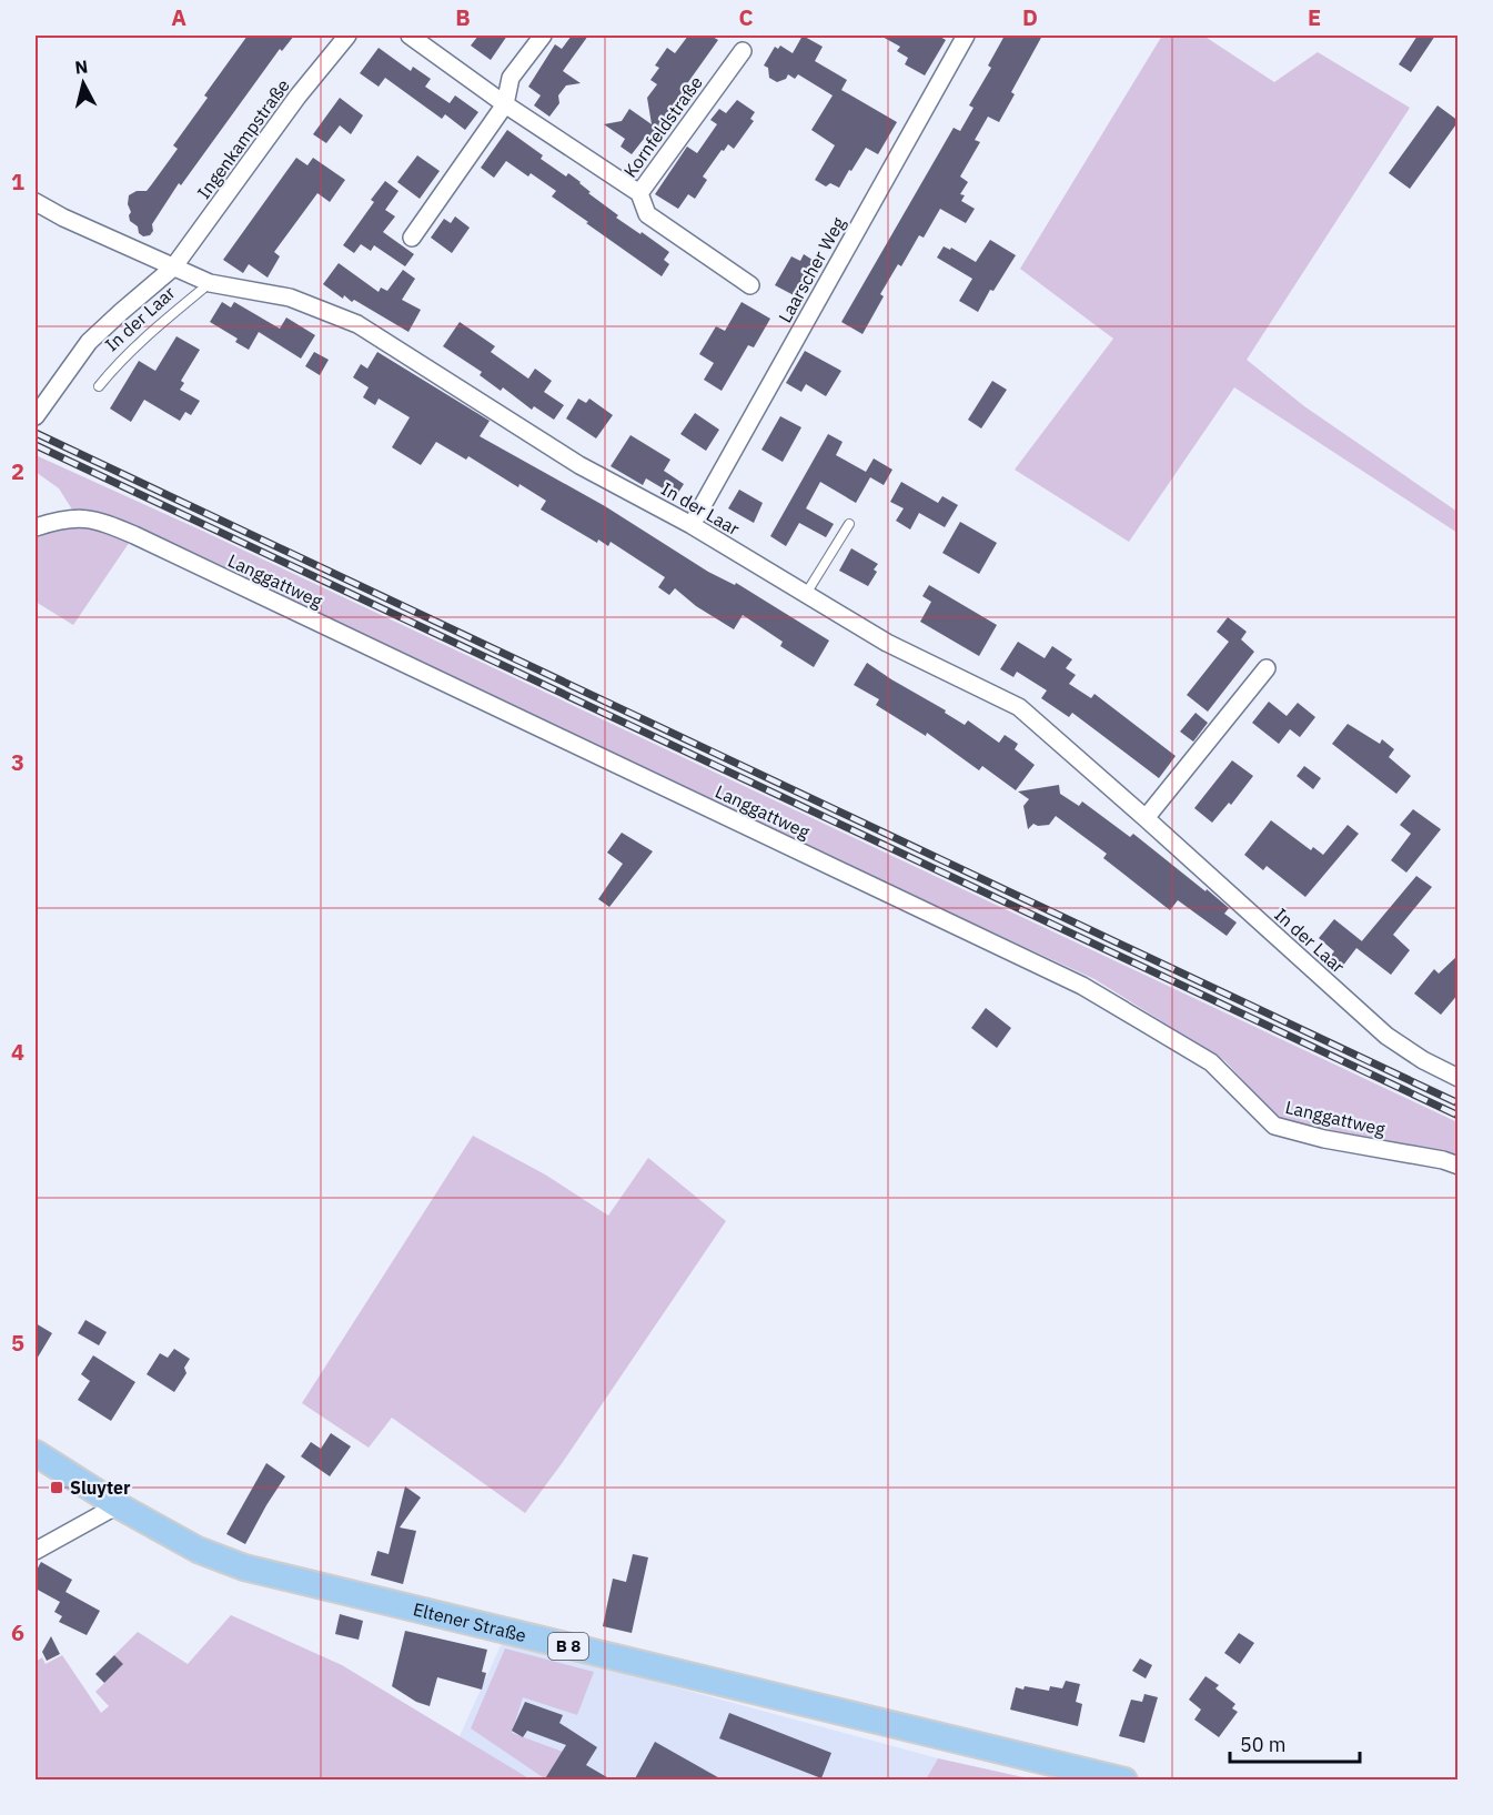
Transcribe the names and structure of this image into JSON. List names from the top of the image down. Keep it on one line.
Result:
{"streets":{"main road":["Eltener Straße","B 8"],"street":["Kornfeldstraße","Ingenkampstraße","Laarscher Weg","In der Laar","Langgattweg"]},"crossings":[["Ingenkampstraße","In der Laar"],["Laarscher Weg","In der Laar"]],"places":{"transit":["Sluyter"]},"scale_bar":"50 m","north":"top","grid":{"columns":["A","B","C","D","E"],"rows":["1","2","3","4","5","6"]}}
